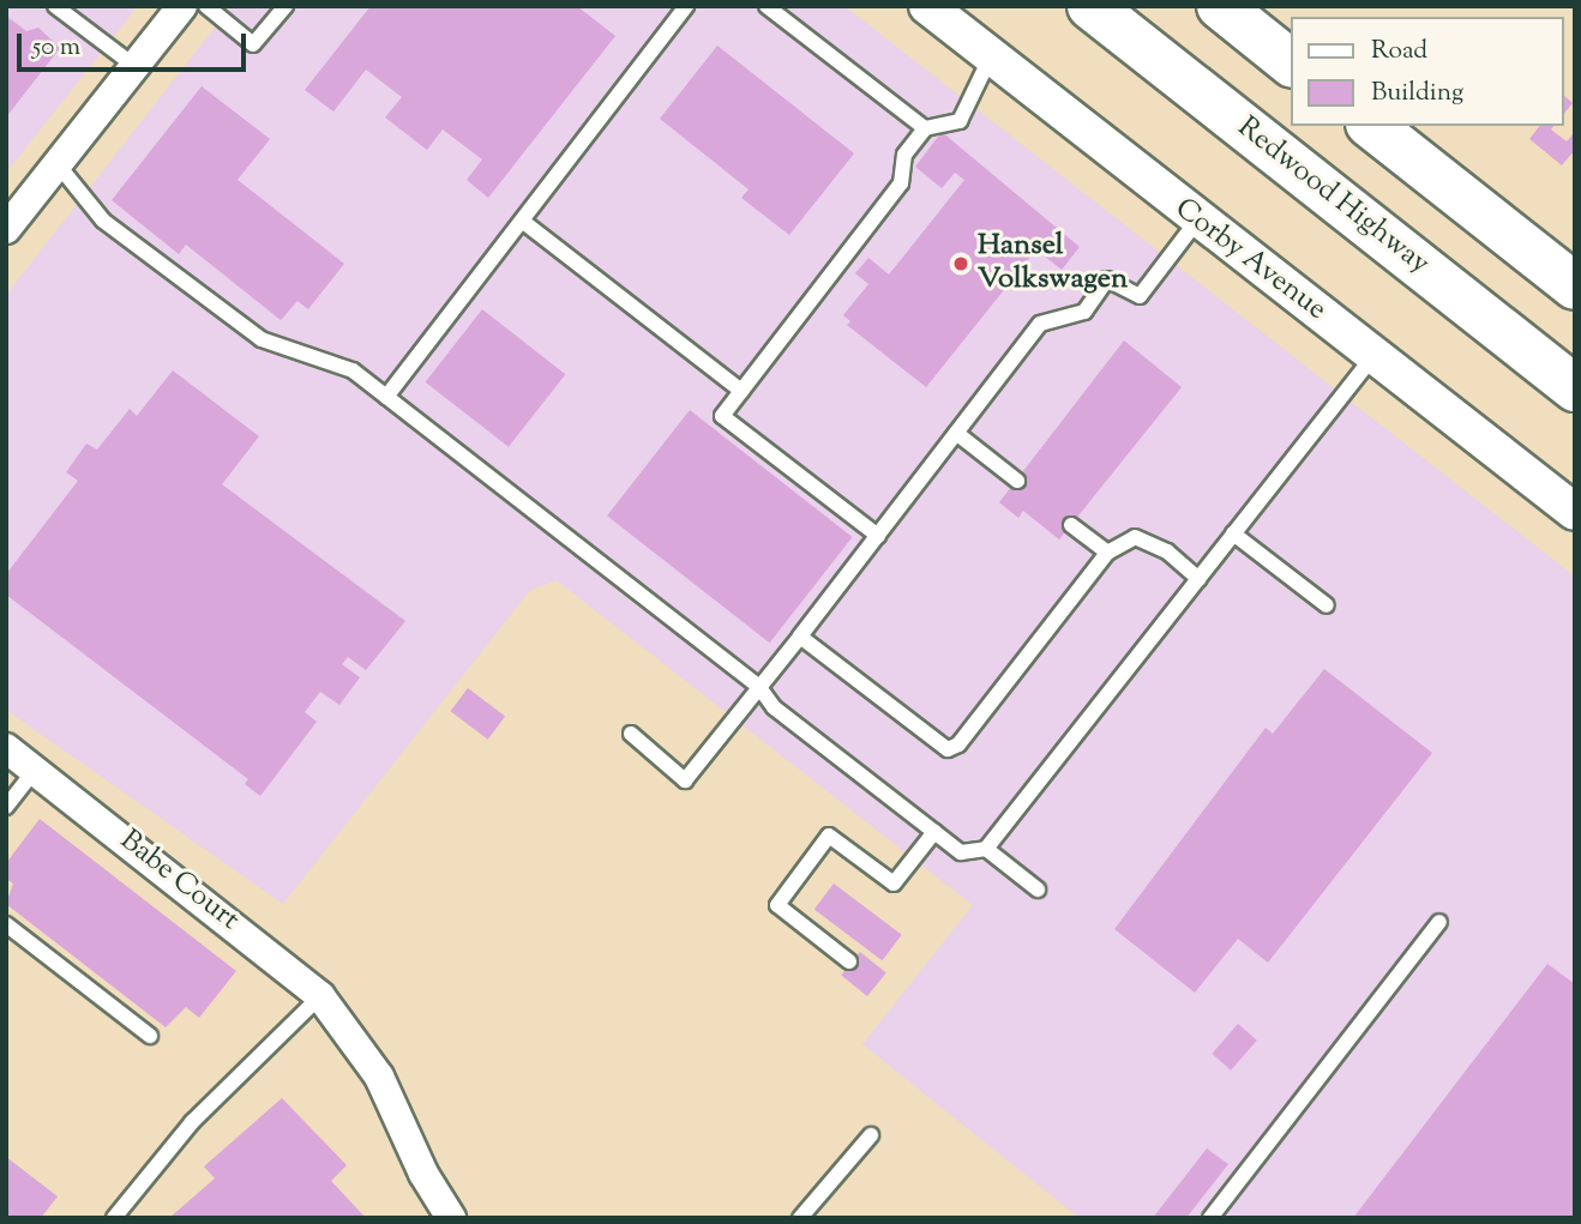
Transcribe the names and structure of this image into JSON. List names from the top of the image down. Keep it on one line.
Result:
{"streets":{"highway":["Redwood Highway"],"street":["Corby Avenue","Babe Court"]},"places":["Hansel Volkswagen"],"legend":["Road","Building"],"scale_bar":"50 m"}
